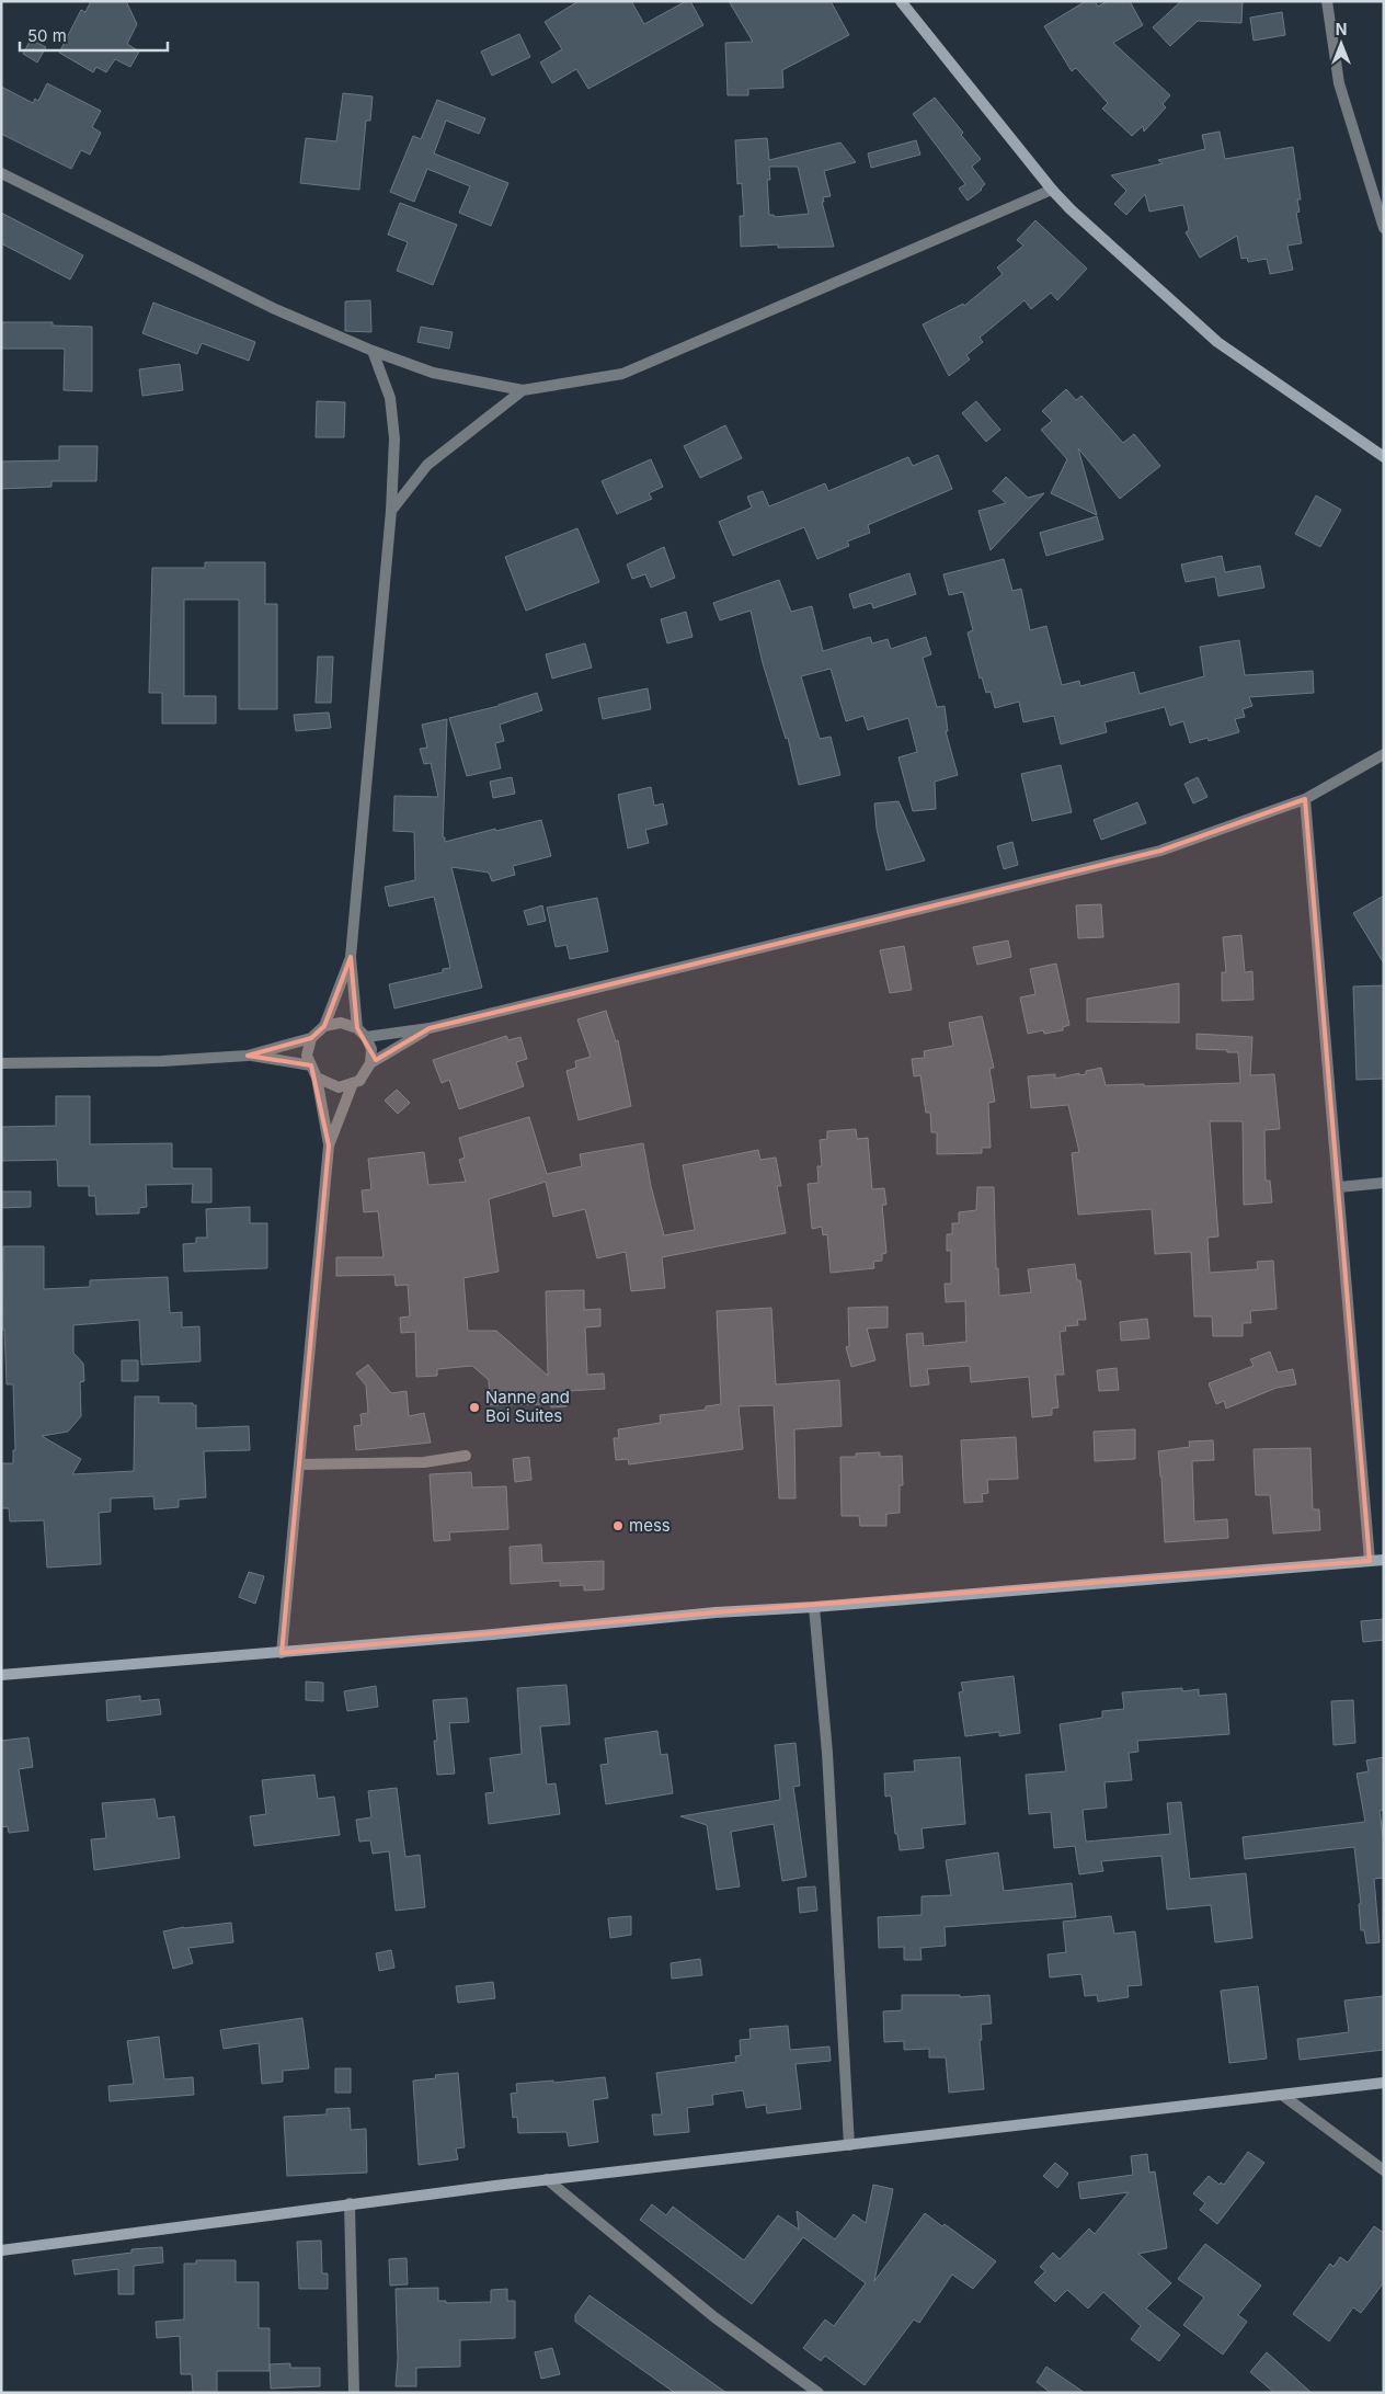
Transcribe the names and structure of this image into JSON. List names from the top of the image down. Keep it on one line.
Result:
{"places":["Nanne and Boi Suites","mess"],"scale_bar":"50 m","north":"top"}
